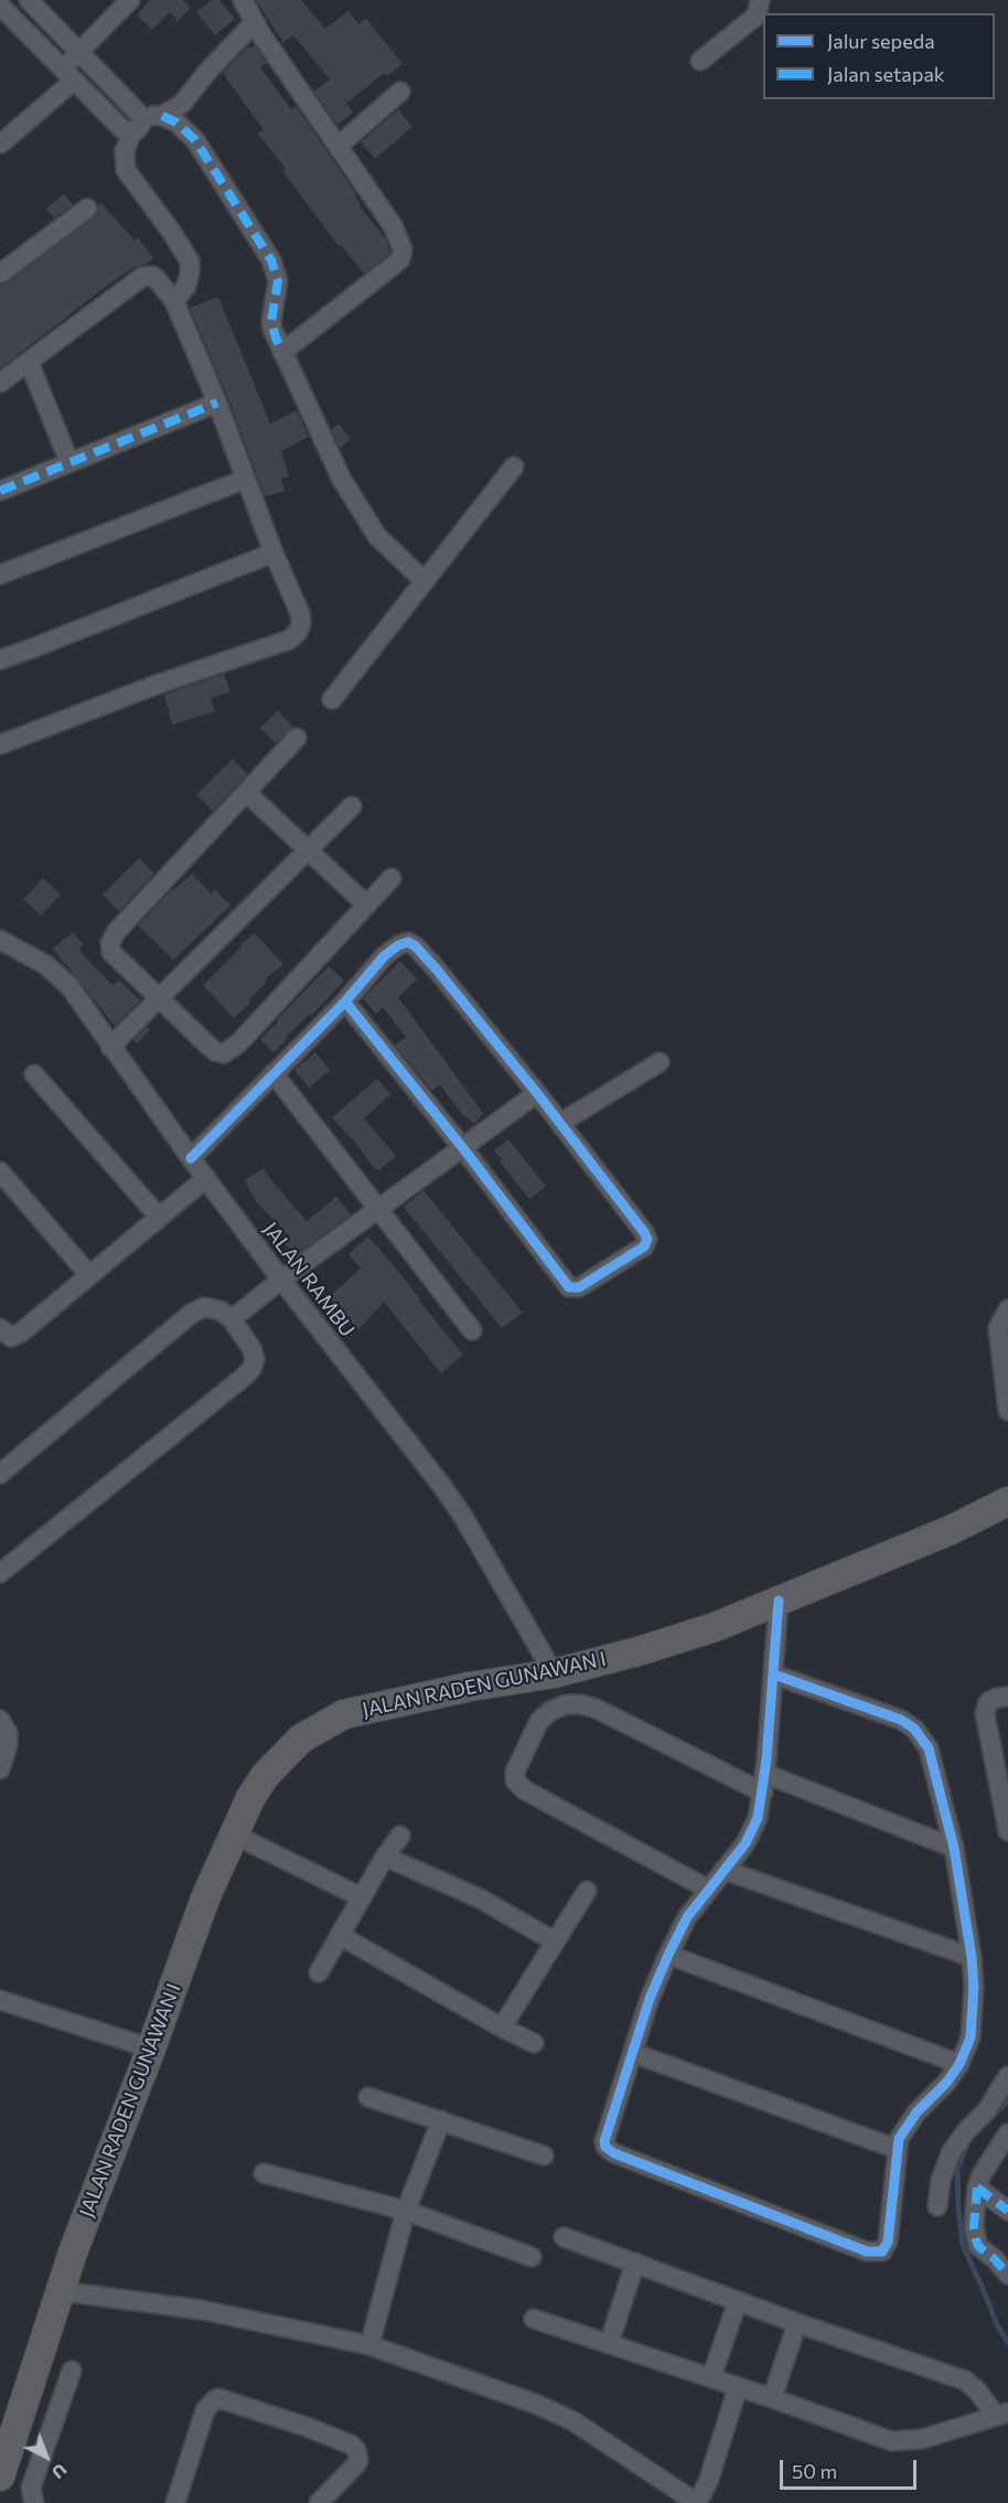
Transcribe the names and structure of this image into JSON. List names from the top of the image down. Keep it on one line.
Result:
{"streets":{"highway":["JALAN RADEN GUNAWAN I"],"street":["JALAN RAMBU"]},"crossings":[["JALAN RAMBU","JALAN RADEN GUNAWAN I"]],"legend":["Jalur sepeda","Jalan setapak"],"scale_bar":"50 m","north":"bottom right"}
